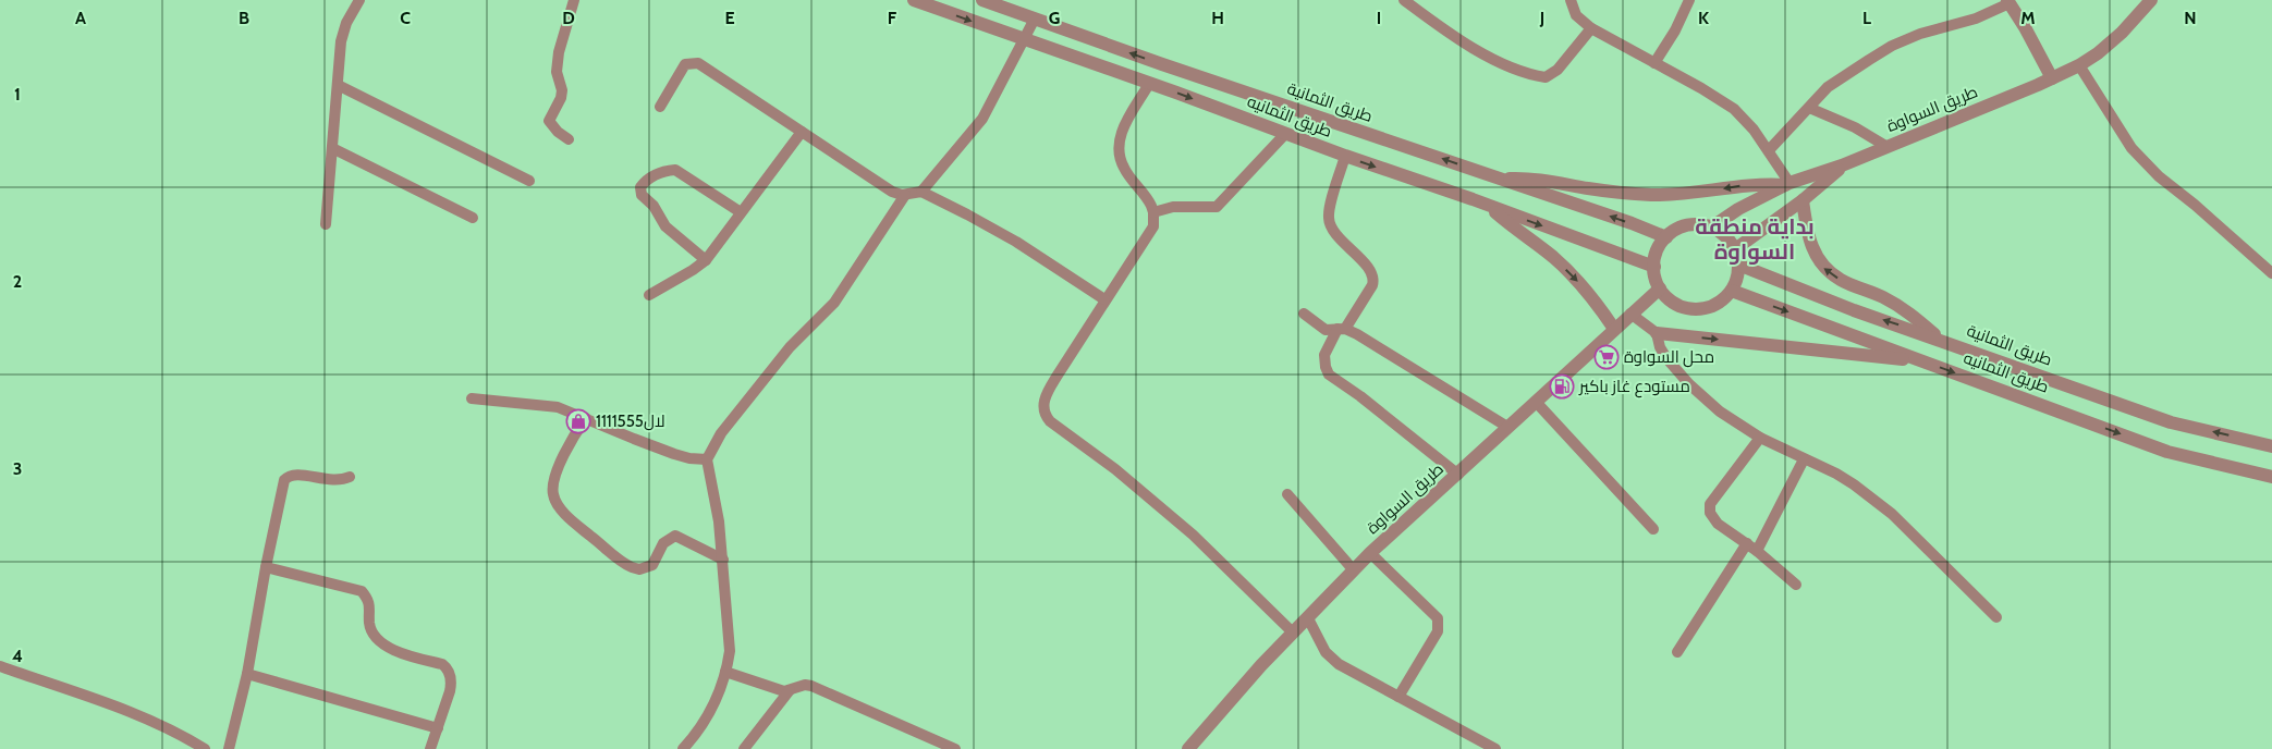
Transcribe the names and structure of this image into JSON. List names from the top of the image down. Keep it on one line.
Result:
{"streets":{"street":["طريق الثمانية","طريق السواوة","طريق الثمانيه"]},"crossings":[["طريق الثمانية","طريق السواوة"],["طريق الثمانية","طريق الثمانيه"],["طريق السواوة","طريق الثمانيه"]],"districts":["بداية منطقة السواوة"],"places":{"supermarket":["محل السواوة"],"fuel station":["مستودع غاز باكير"],"shop":["1111555لال"]},"grid":{"columns":["A","B","C","D","E","F","G","H","I","J","K","L","M","N"],"rows":["1","2","3","4"]}}
